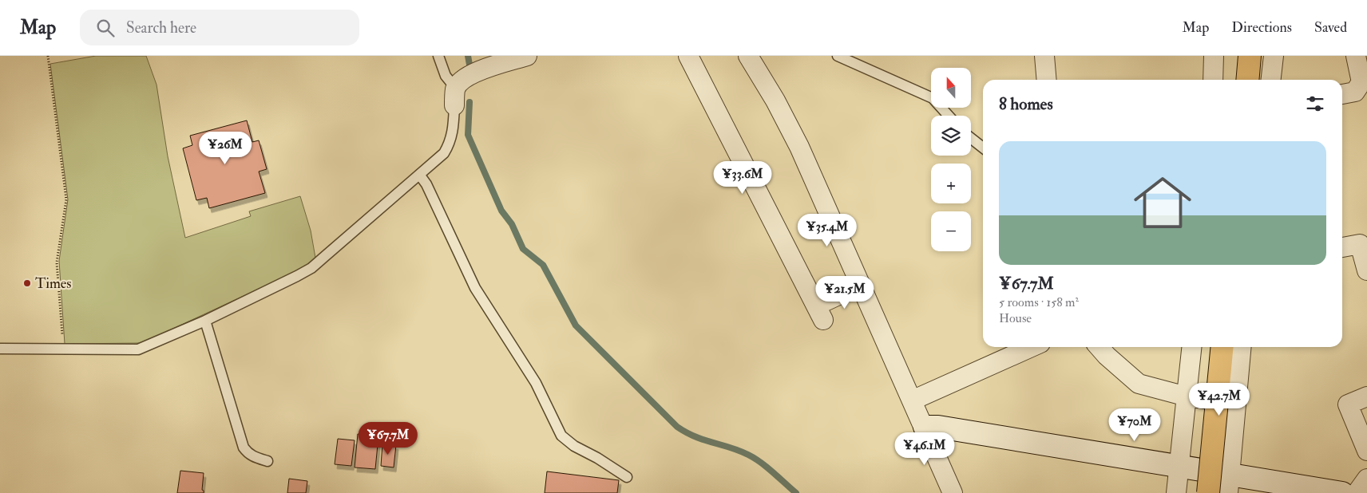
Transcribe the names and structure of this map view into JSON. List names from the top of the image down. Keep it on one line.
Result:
{"places":["Times"],"north":"top","page":{"header":"Map","search":"Search here","nav":["Map","Directions","Saved"],"map_buttons":["+","−"],"heading":"8 homes","list":[{"name":"¥67.7M","note":"5 rooms · 158 m² · House"}],"price":["¥26M","¥33.6M","¥35.4M","¥21.5M","¥42.7M","¥70M","¥67.7M","¥46.1M"]}}
